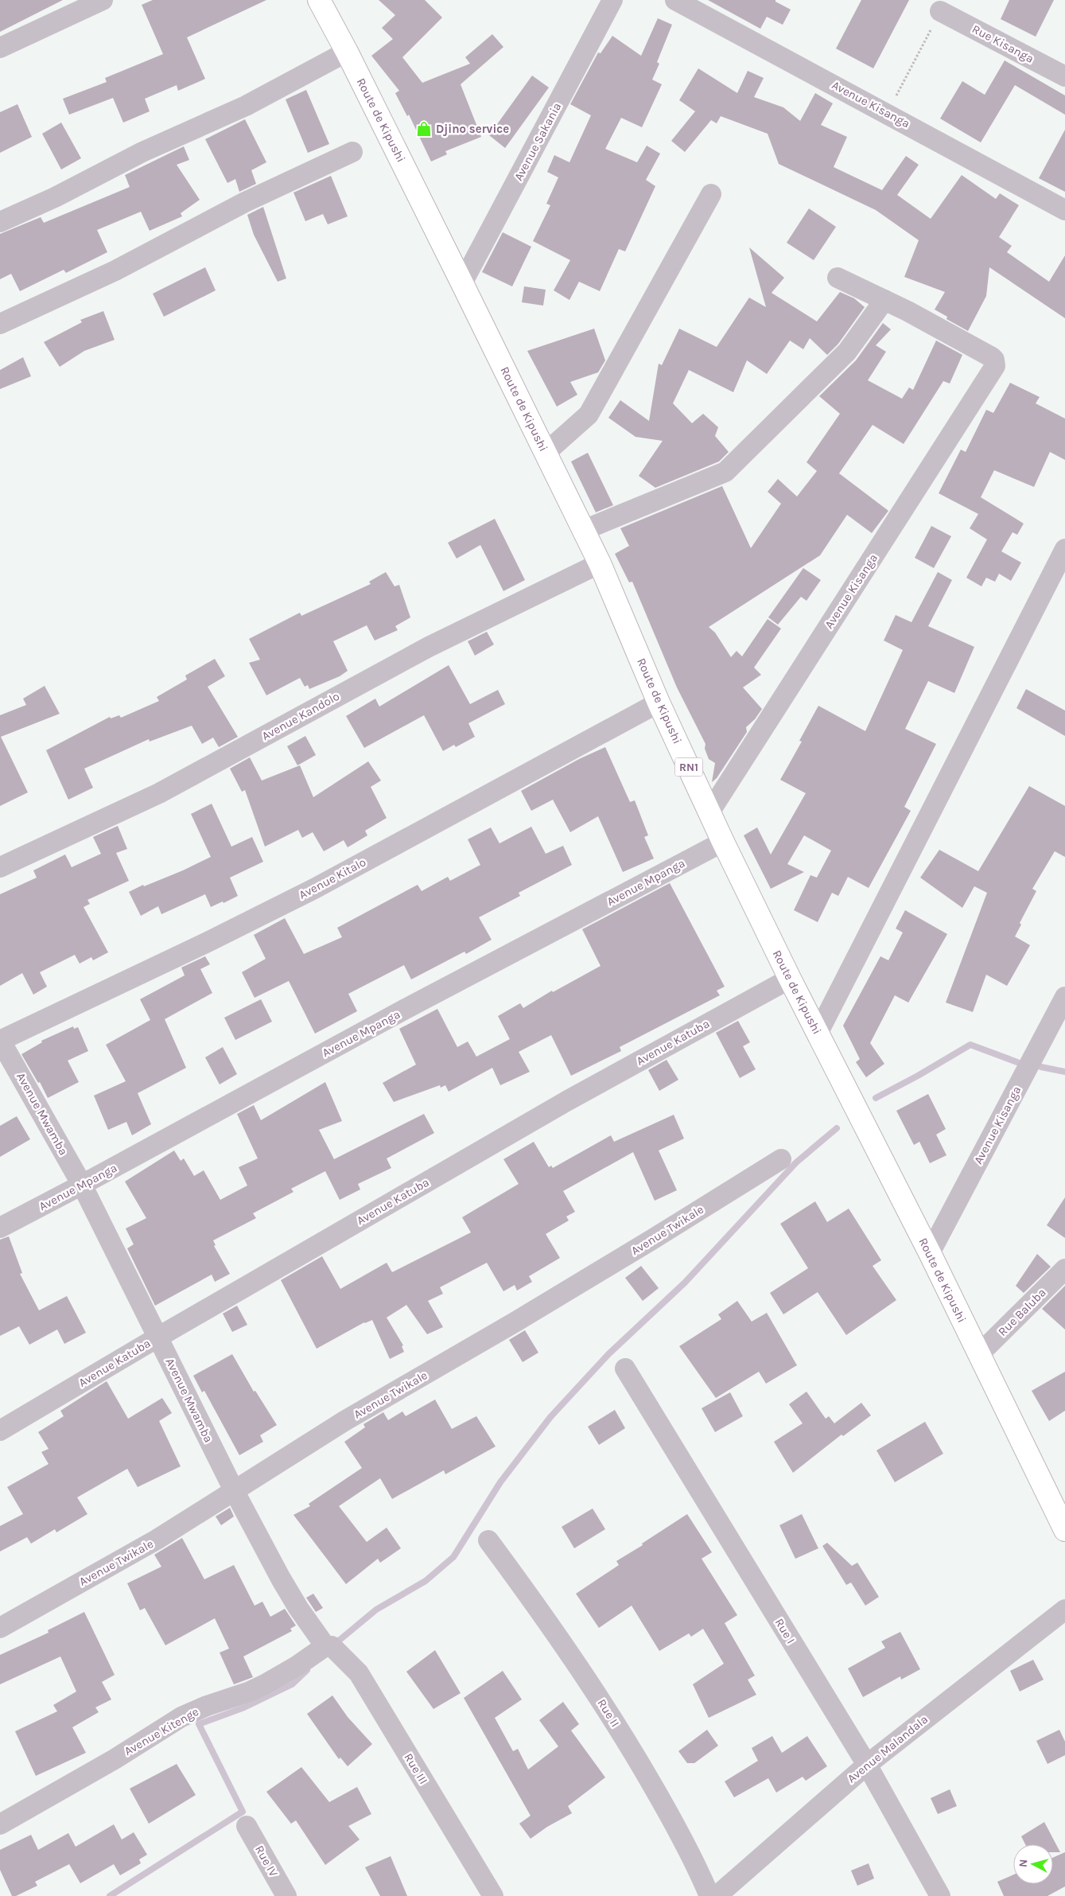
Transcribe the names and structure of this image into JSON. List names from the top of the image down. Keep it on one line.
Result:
{"streets":{"highway":["Route de Kipushi","RN1"],"street":["Rue Kisanga","Avenue Kisanga","Avenue Sakania","Avenue Kandolo","Avenue Kitalo","Avenue Mpanga","Avenue Katuba","Avenue Mwamba","Avenue Twikale","Rue Baluba","Rue I","Rue II","Avenue Kitenge","Avenue Malandala","Rue III","Rue IV"]},"crossings":[["Avenue Kisanga","Route de Kipushi"],["Route de Kipushi","Avenue Sakania"],["Route de Kipushi","Avenue Kandolo"],["Route de Kipushi","Avenue Kitalo"],["Route de Kipushi","Avenue Mpanga"],["Route de Kipushi","Avenue Katuba"],["Route de Kipushi","Rue Baluba"],["Avenue Kitalo","Avenue Mwamba"],["Avenue Mpanga","Avenue Mwamba"],["Avenue Katuba","Avenue Mwamba"],["Avenue Mwamba","Avenue Twikale"],["Avenue Mwamba","Avenue Kitenge"],["Avenue Mwamba","Rue III"],["Rue I","Avenue Malandala"],["Avenue Kitenge","Rue III"]],"places":{"shop":["Djino service"]},"north":"left"}
